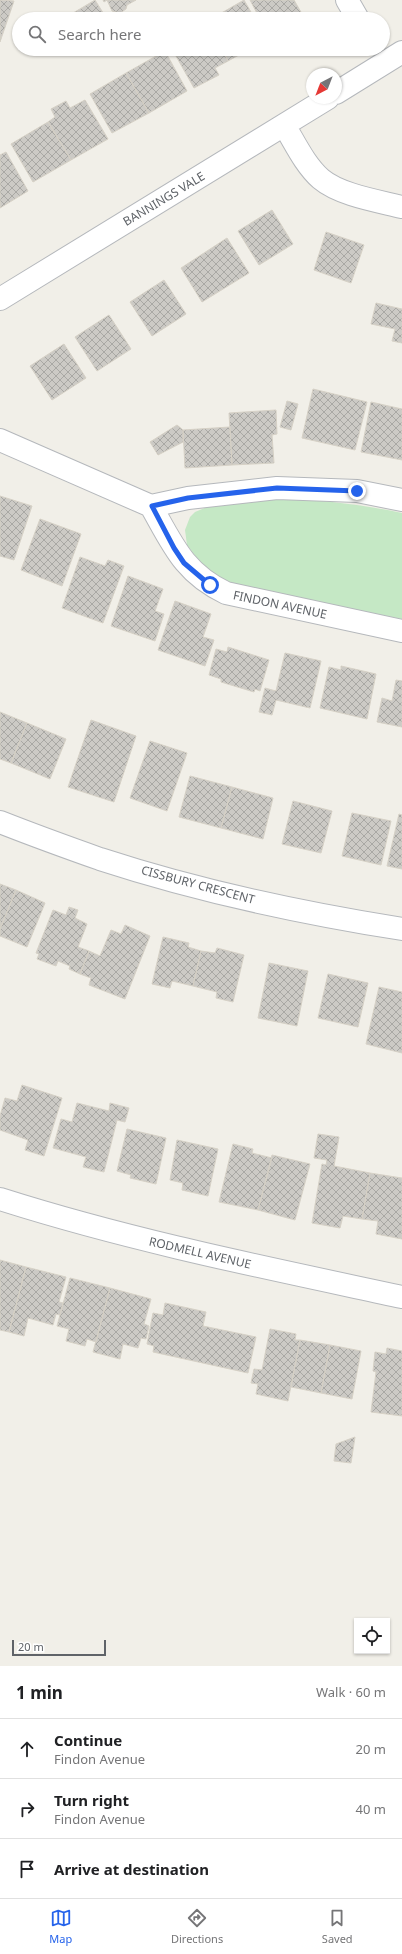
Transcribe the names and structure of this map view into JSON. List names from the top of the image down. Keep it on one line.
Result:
{"streets":{"street":["BANNINGS VALE","FINDON AVENUE","CISSBURY CRESCENT","RODMELL AVENUE"]},"scale_bar":"20 m","north":"bottom left","page":{"search":"Search here","scale":"20 m","heading":["1 min","Walk · 60 m"],"list":[["Continue","Findon Avenue","20 m"],["Turn right","Findon Avenue","40 m"],"Arrive at destination"],"nav":["Map","Directions","Saved"]}}
